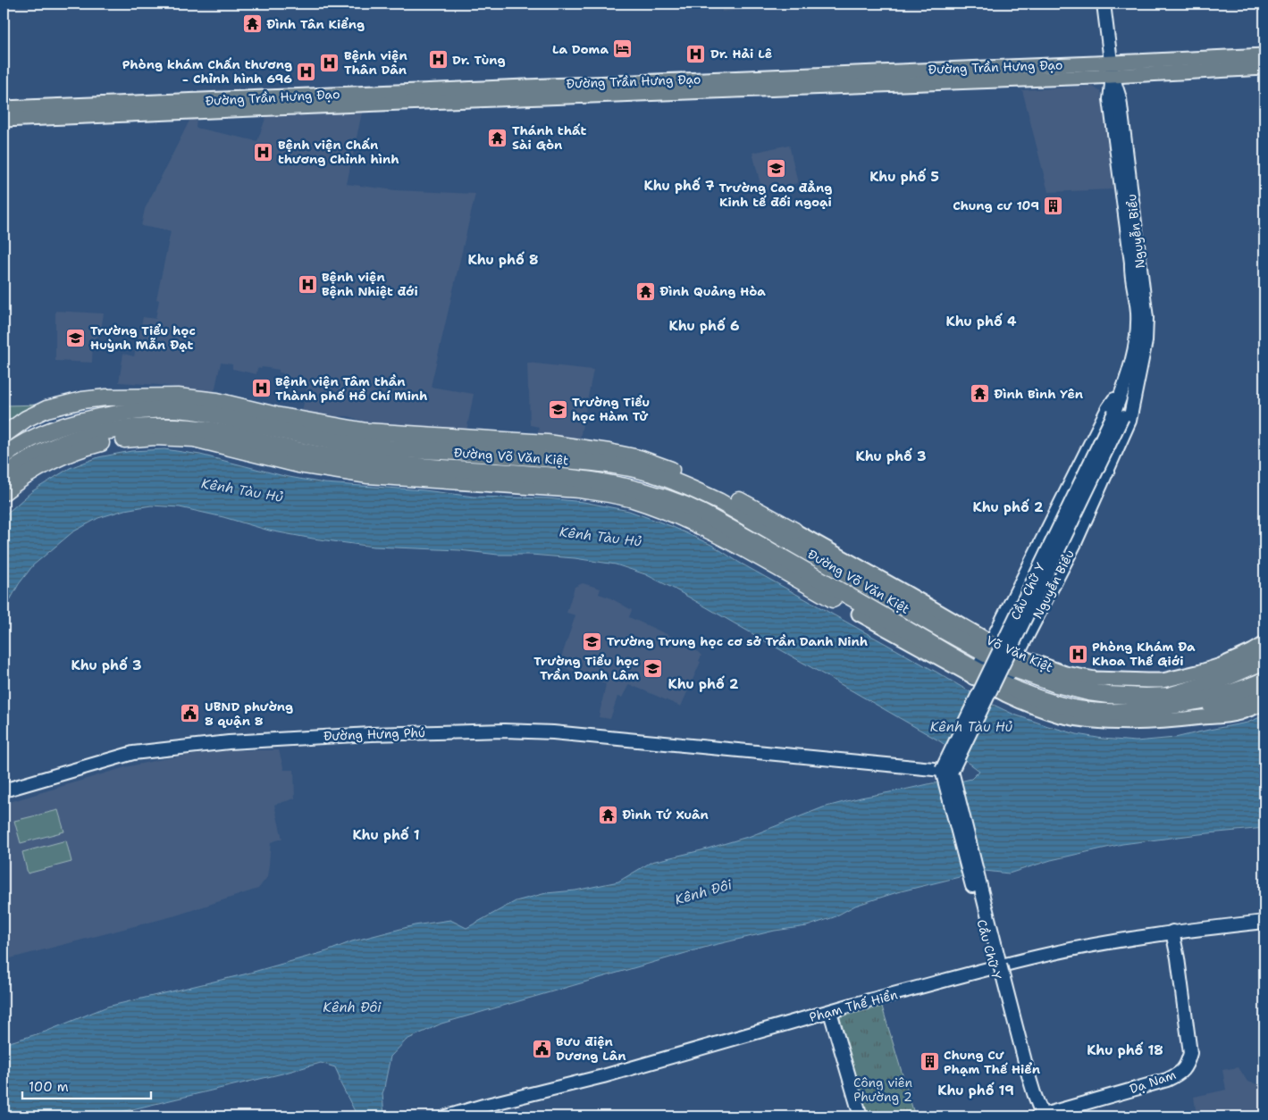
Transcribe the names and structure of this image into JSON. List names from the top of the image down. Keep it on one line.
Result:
{"streets":{"highway":["Đường Võ Văn Kiệt","Võ Văn Kiệt"],"main road":["Đường Trần Hưng Đạo","Nguyễn Biểu","Cầu Chữ Y","Đường Hưng Phú","Phạm Thế Hiển","Dạ Nam"]},"crossings":[["Đường Trần Hưng Đạo","Nguyễn Biểu"],["Nguyễn Biểu","Đường Võ Văn Kiệt"],["Nguyễn Biểu","Cầu Chữ Y"],["Nguyễn Biểu","Võ Văn Kiệt"],["Đường Võ Văn Kiệt","Võ Văn Kiệt"],["Cầu Chữ Y","Đường Hưng Phú"],["Cầu Chữ Y","Dạ Nam"],["Phạm Thế Hiển","Dạ Nam"]],"districts":["Khu phố 5","Khu phố 7","Khu phố 8","Khu phố 4","Khu phố 6","Khu phố 3","Khu phố 2","Khu phố 3","Khu phố 2","Khu phố 1","Khu phố 18","Khu phố 19"],"water":["Kênh Tàu Hủ","Kênh Đôi"],"parks":["Công viên Phường 2"],"places":{"temple":["Đình Tân Kiểng","Thánh thất Sài Gòn","Đình Quảng Hòa","Đình Bình Yên","Đình Tứ Xuân"],"hotel":["La Doma"],"hospital":["Dr. Hải Lê","Dr. Tùng","Bệnh viện Thân Dân","Phòng khám Chấn thương - Chỉnh hình 696","Bệnh viện Chấn thương Chỉnh hình","Bệnh viện Bệnh Nhiệt đới","Bệnh viện Tâm thần Thành phố Hồ Chí Minh","Phòng Khám Đa Khoa Thế Giới"],"school or university":["Trường Cao đẳng Kinh tế đối ngoại","Trường Tiểu học Huỳnh Mẫn Đạt","Trường Tiểu học Hàm Tử","Trường Trung học cơ sở Trần Danh Ninh","Trường Tiểu học Trần Danh Lâm"],"building":["Chung cư 109","Chung Cư Phạm Thế Hiển"],"public building":["UBND phường 8 quận 8","Bưu điện Dương Lân"]},"scale_bar":"100 m"}
